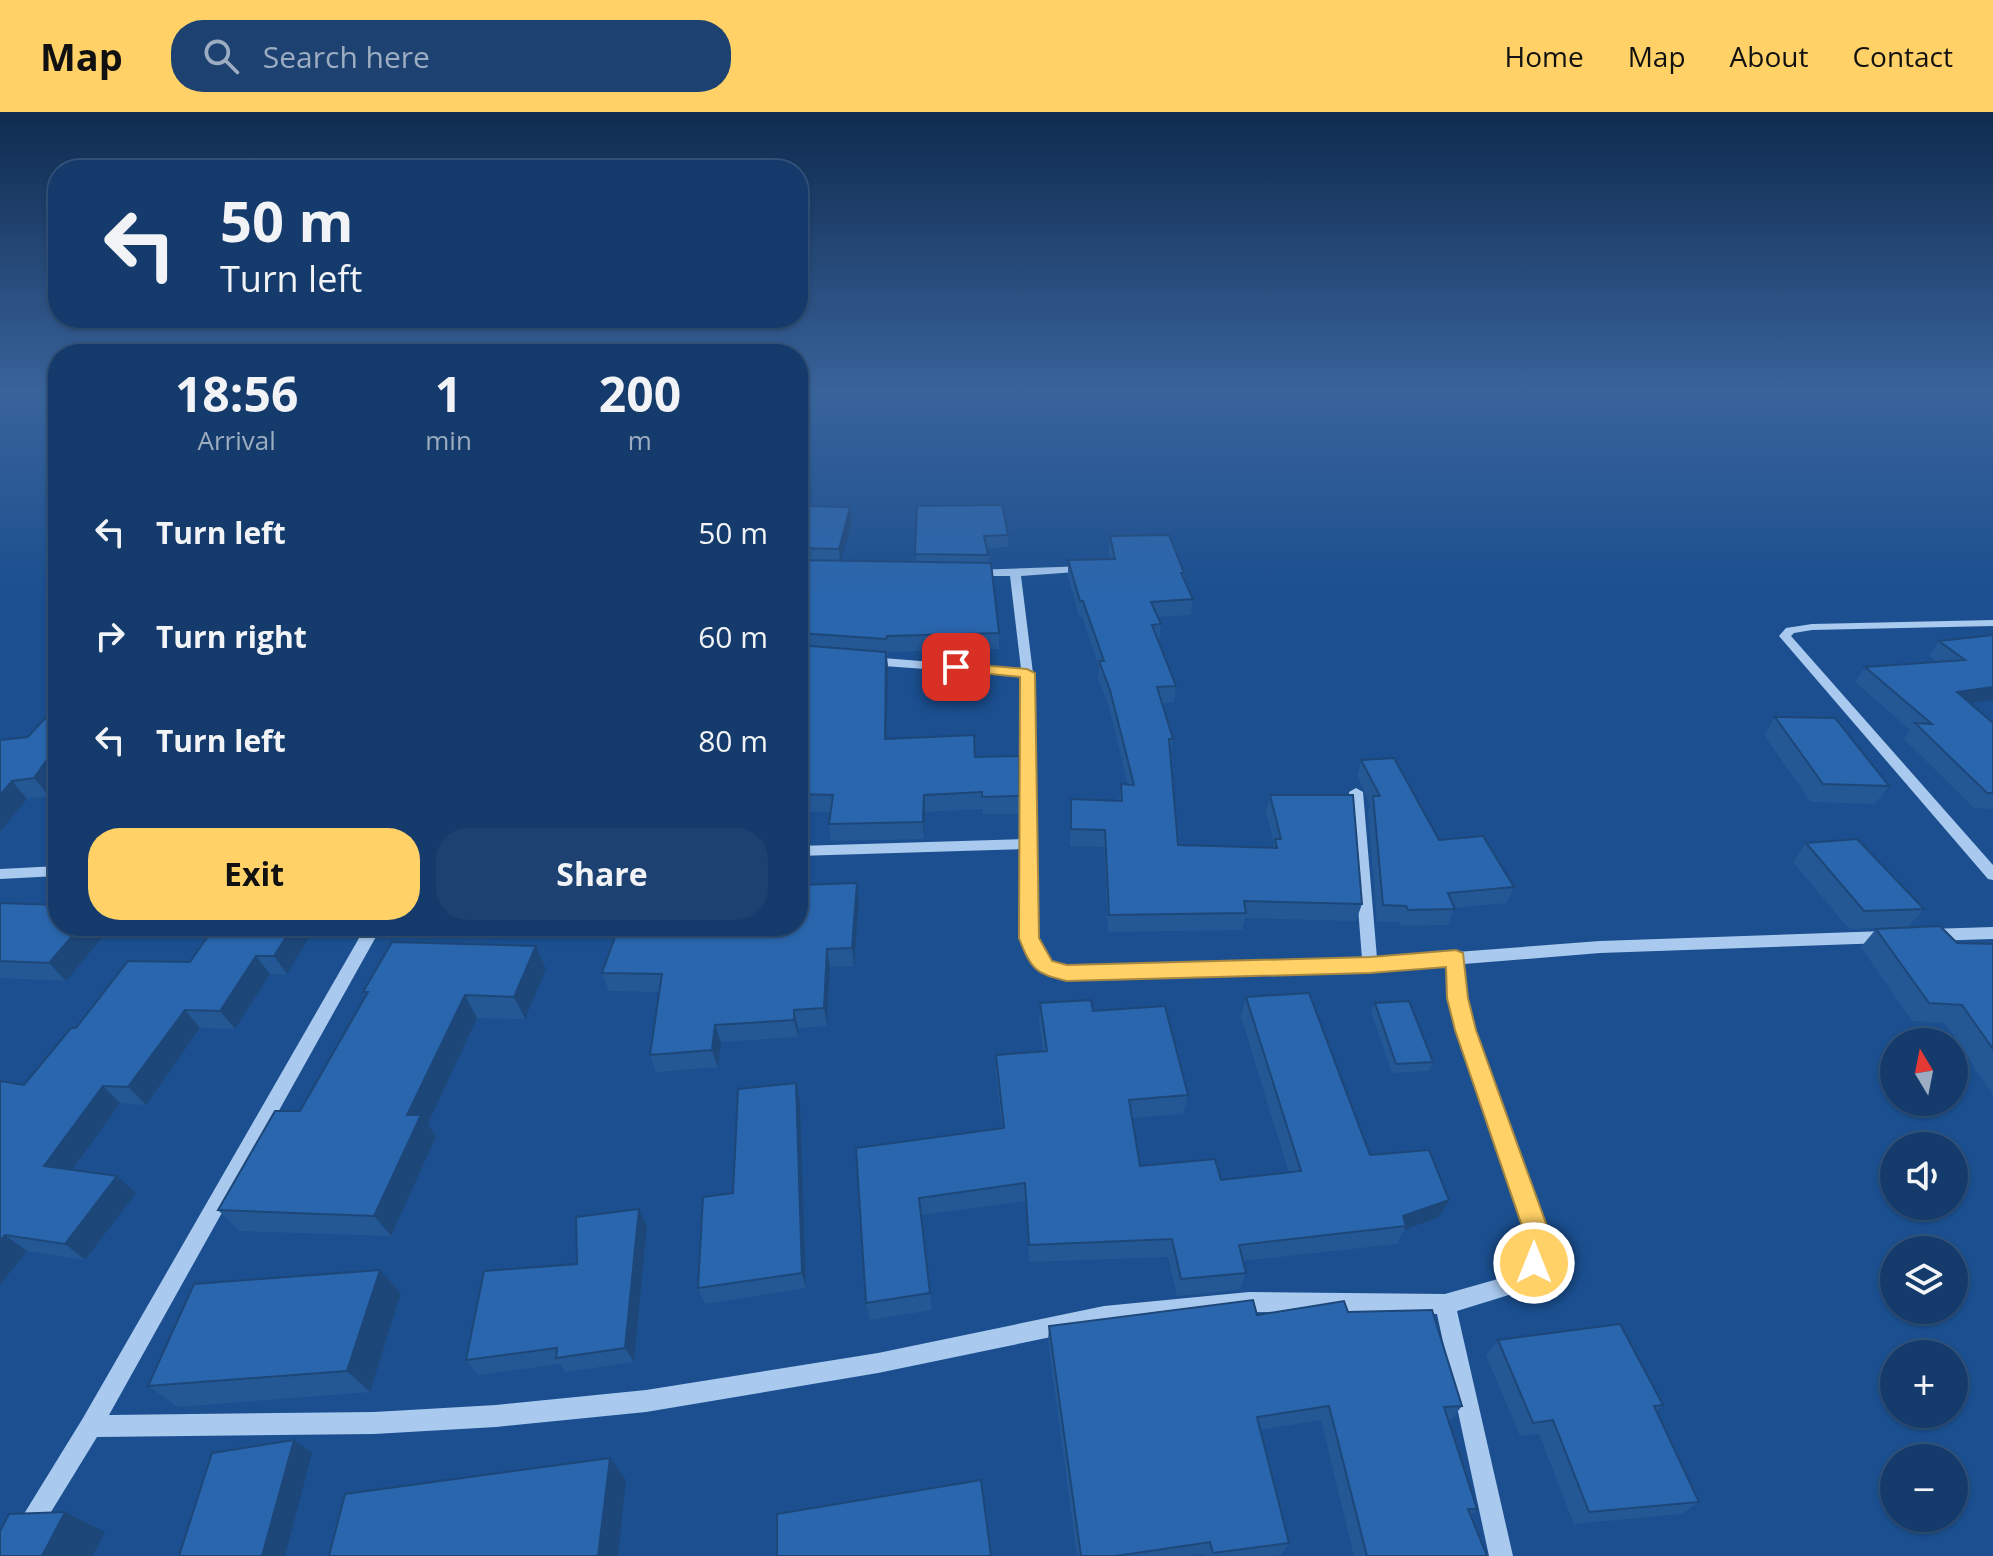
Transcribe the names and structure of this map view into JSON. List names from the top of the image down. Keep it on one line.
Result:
{"north":"top","page":{"header":"Map","search":"Search here","nav":["Home","Map","About","Contact"],"turn":["50 m","Turn left"],"eta":["18:56","Arrival","1","min","200","m"],"list":[{"name":"Turn left","value":"50 m"},{"name":"Turn right","value":"60 m"},{"name":"Turn left","value":"80 m"}],"buttons":["Exit","Share"],"map_buttons":["+","−"]}}
